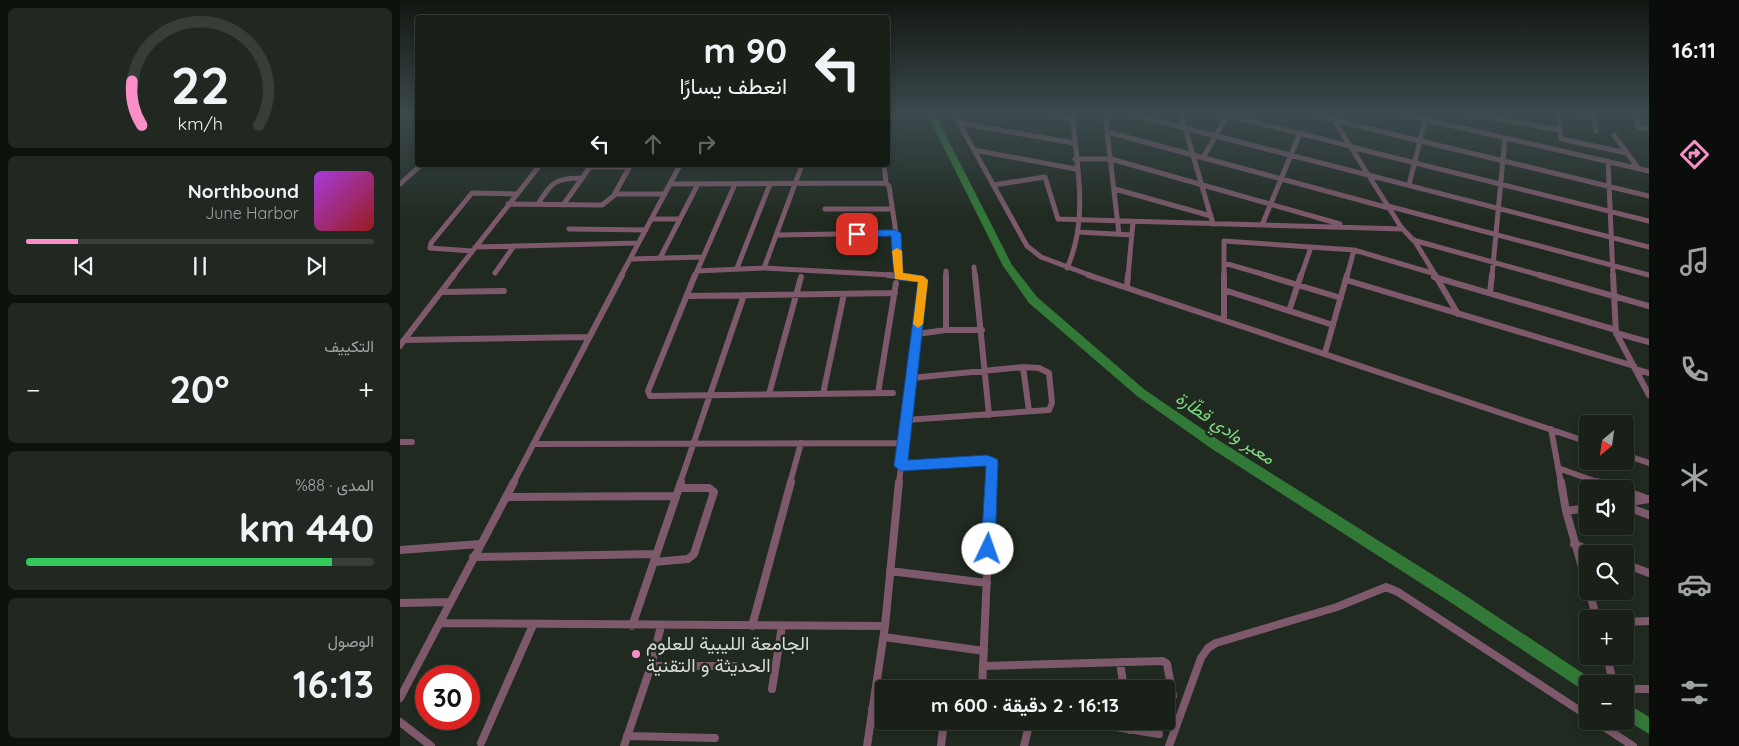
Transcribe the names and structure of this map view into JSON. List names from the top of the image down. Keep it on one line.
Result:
{"water":["معبر وادي قطّارة"],"places":["الجامعة الليبية للعلوم الحديثة و التقنية"],"north":"bottom left","page":{"tabs":"16:11","turn":["90 m","انعطف يسارًا"],"song":["Northbound","June Harbor"],"tile":["التكييف",["المدى · 88%","440 km"],["الوصول","16:13"]],"heat":["−","20°","+"],"map_buttons":["+","−"],"limit":"30","trip":"16:13 · 2 دقيقة · 600 m","gauge":["22","km/h"]}}
